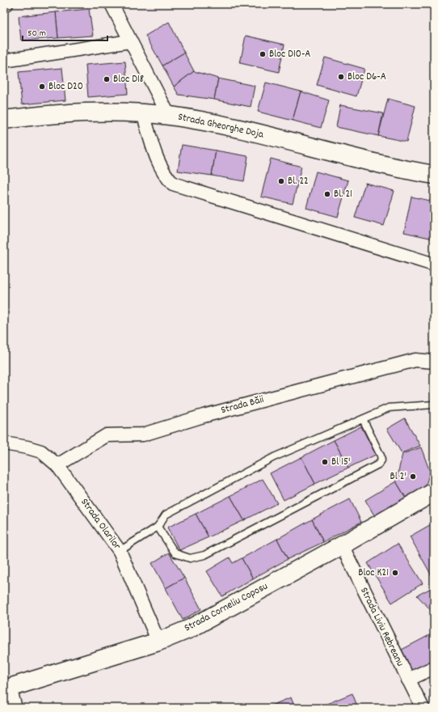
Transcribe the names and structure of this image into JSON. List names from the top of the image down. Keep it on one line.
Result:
{"streets":{"street":["Strada Gheorghe Doja","Strada Băii","Strada Olarilor","Strada Corneliu Coposu","Strada Liviu Rebreanu"]},"crossings":[["Strada Băii","Strada Olarilor"],["Strada Olarilor","Strada Corneliu Coposu"],["Strada Corneliu Coposu","Strada Liviu Rebreanu"]],"places":["Bloc D10-A","Bloc D6-A","Bloc D18","Bloc D20","Bl. 22","Bl. 21","Bl 15'","Bl 2'","Bloc K21"],"scale_bar":"50 m"}
